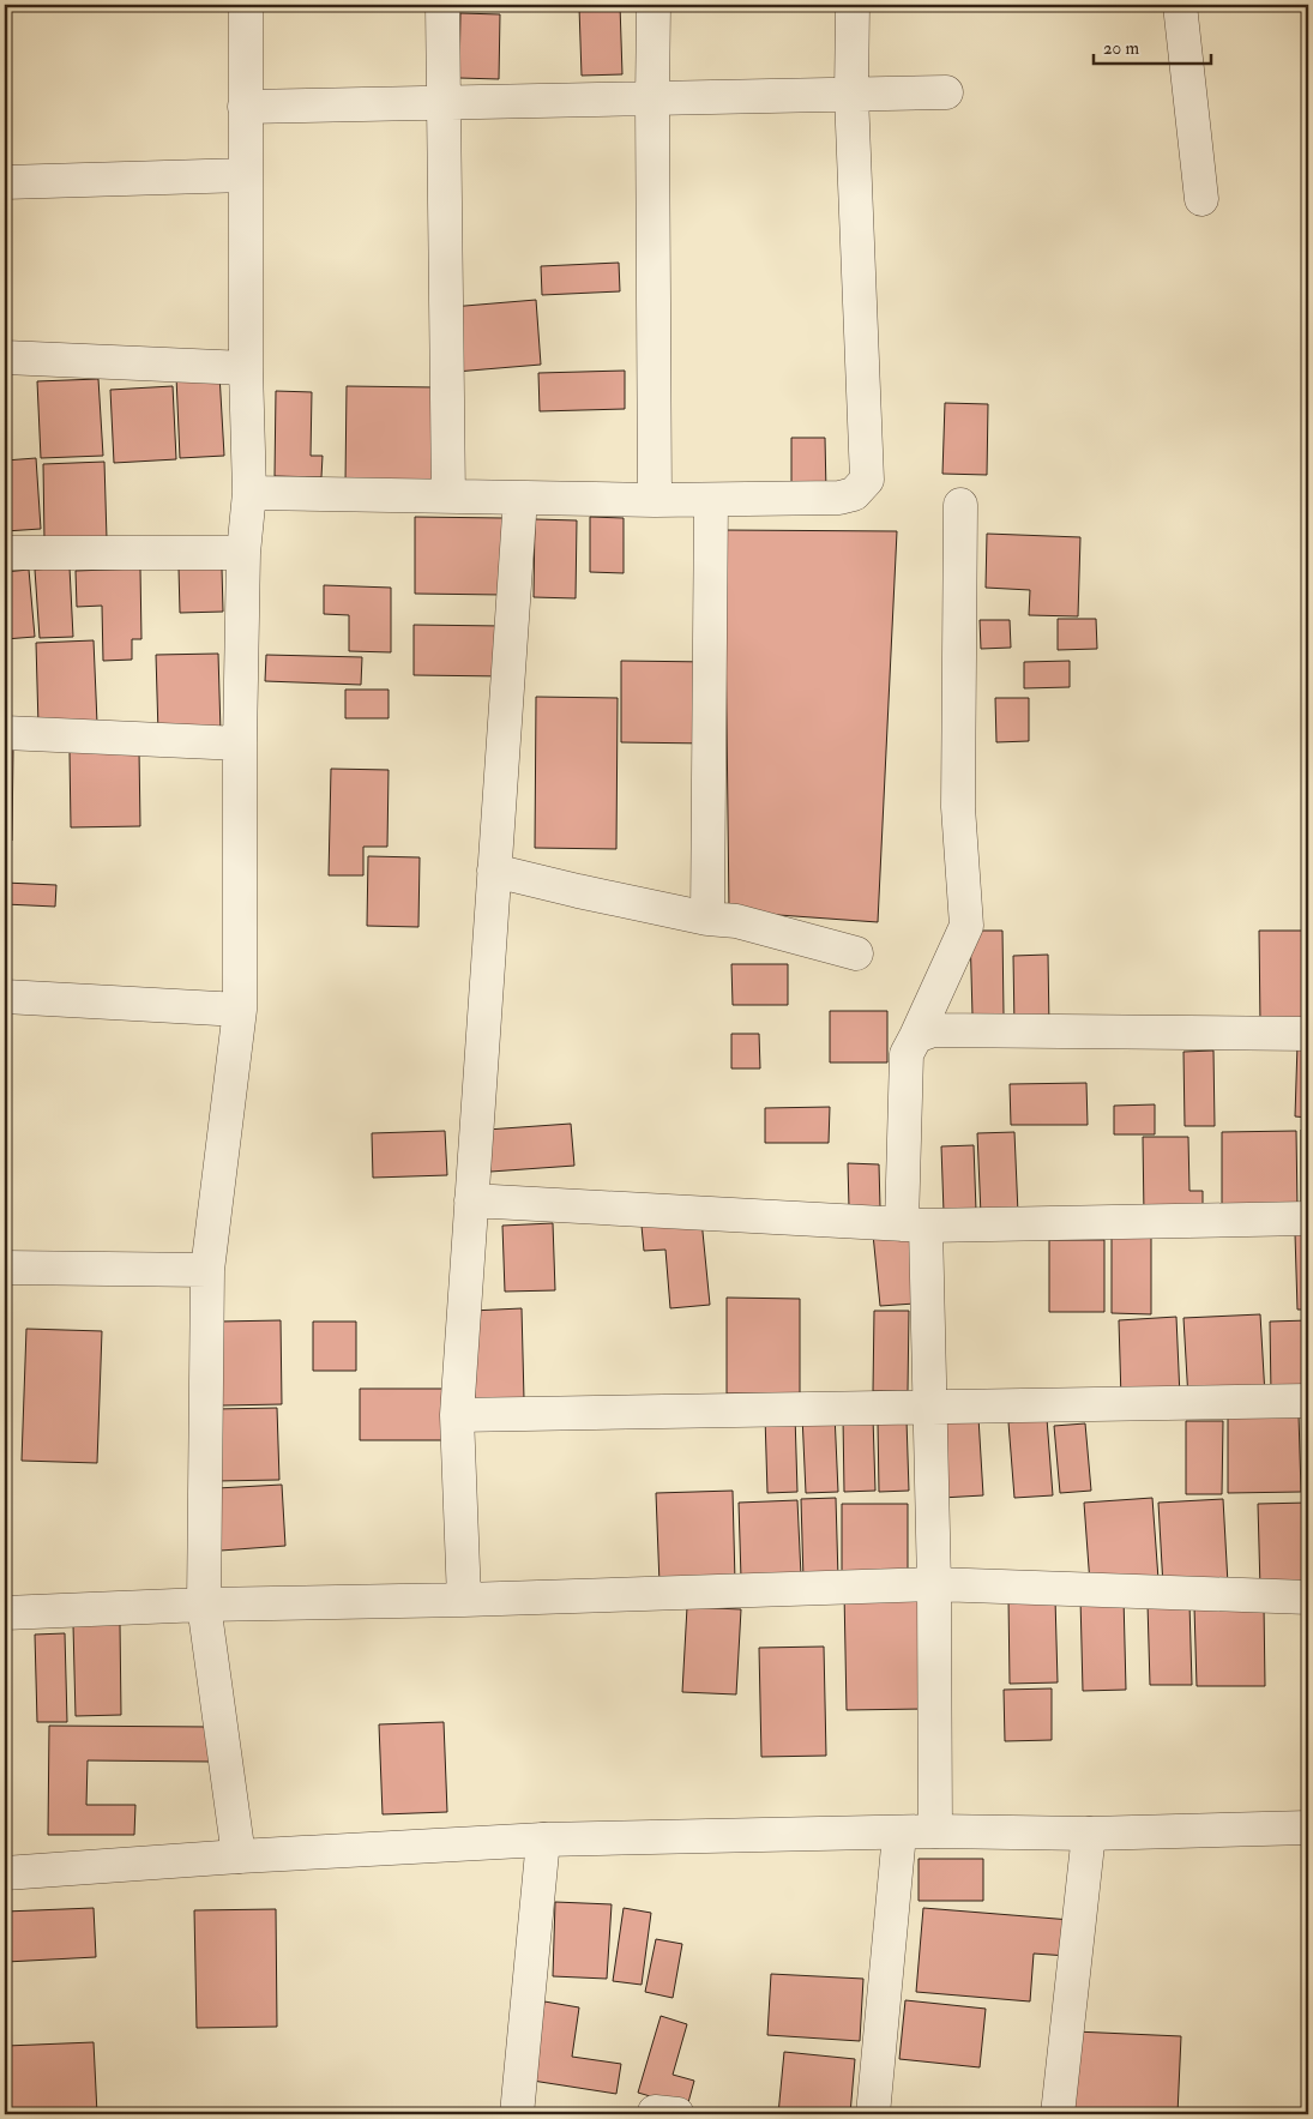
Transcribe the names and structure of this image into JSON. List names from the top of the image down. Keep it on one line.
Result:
{"scale_bar":"20 m"}
